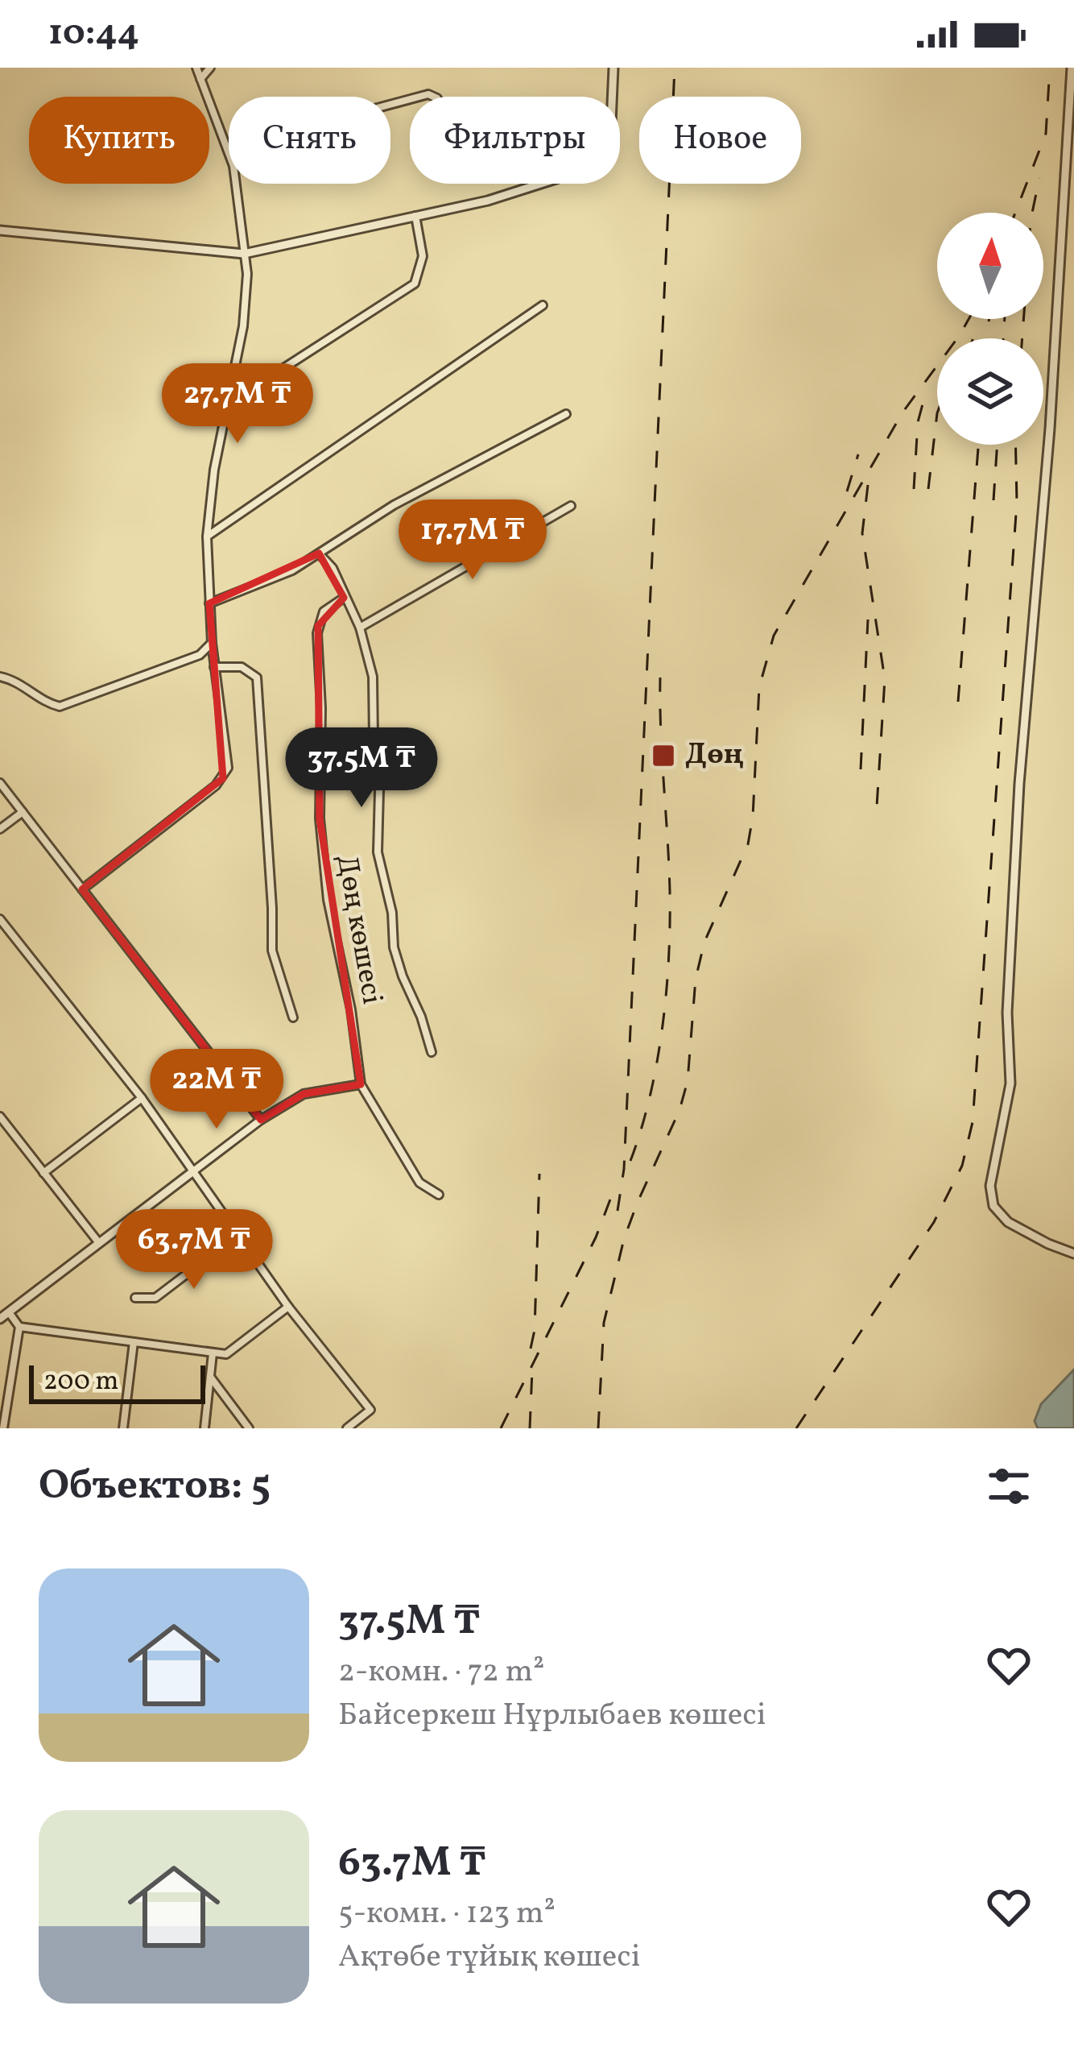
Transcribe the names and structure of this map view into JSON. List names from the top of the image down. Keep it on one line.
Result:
{"streets":{"street":["Дөң көшесі"]},"places":{"transit":["Дөң"]},"scale_bar":"200 m","north":"top","page":{"status":"10:44","chip":["Купить","Снять","Фильтры","Новое"],"price":["27.7M ₸","17.7M ₸","37.5M ₸","22M ₸","63.7M ₸"],"scale":"200 m","heading":"Объектов: 5","list":[{"name":"37.5M ₸","note":"2-комн. · 72 m² · Байсеркеш Нұрлыбаев көшесі"},{"name":"63.7M ₸","note":"5-комн. · 123 m² · Ақтөбе тұйық көшесі"}]}}
